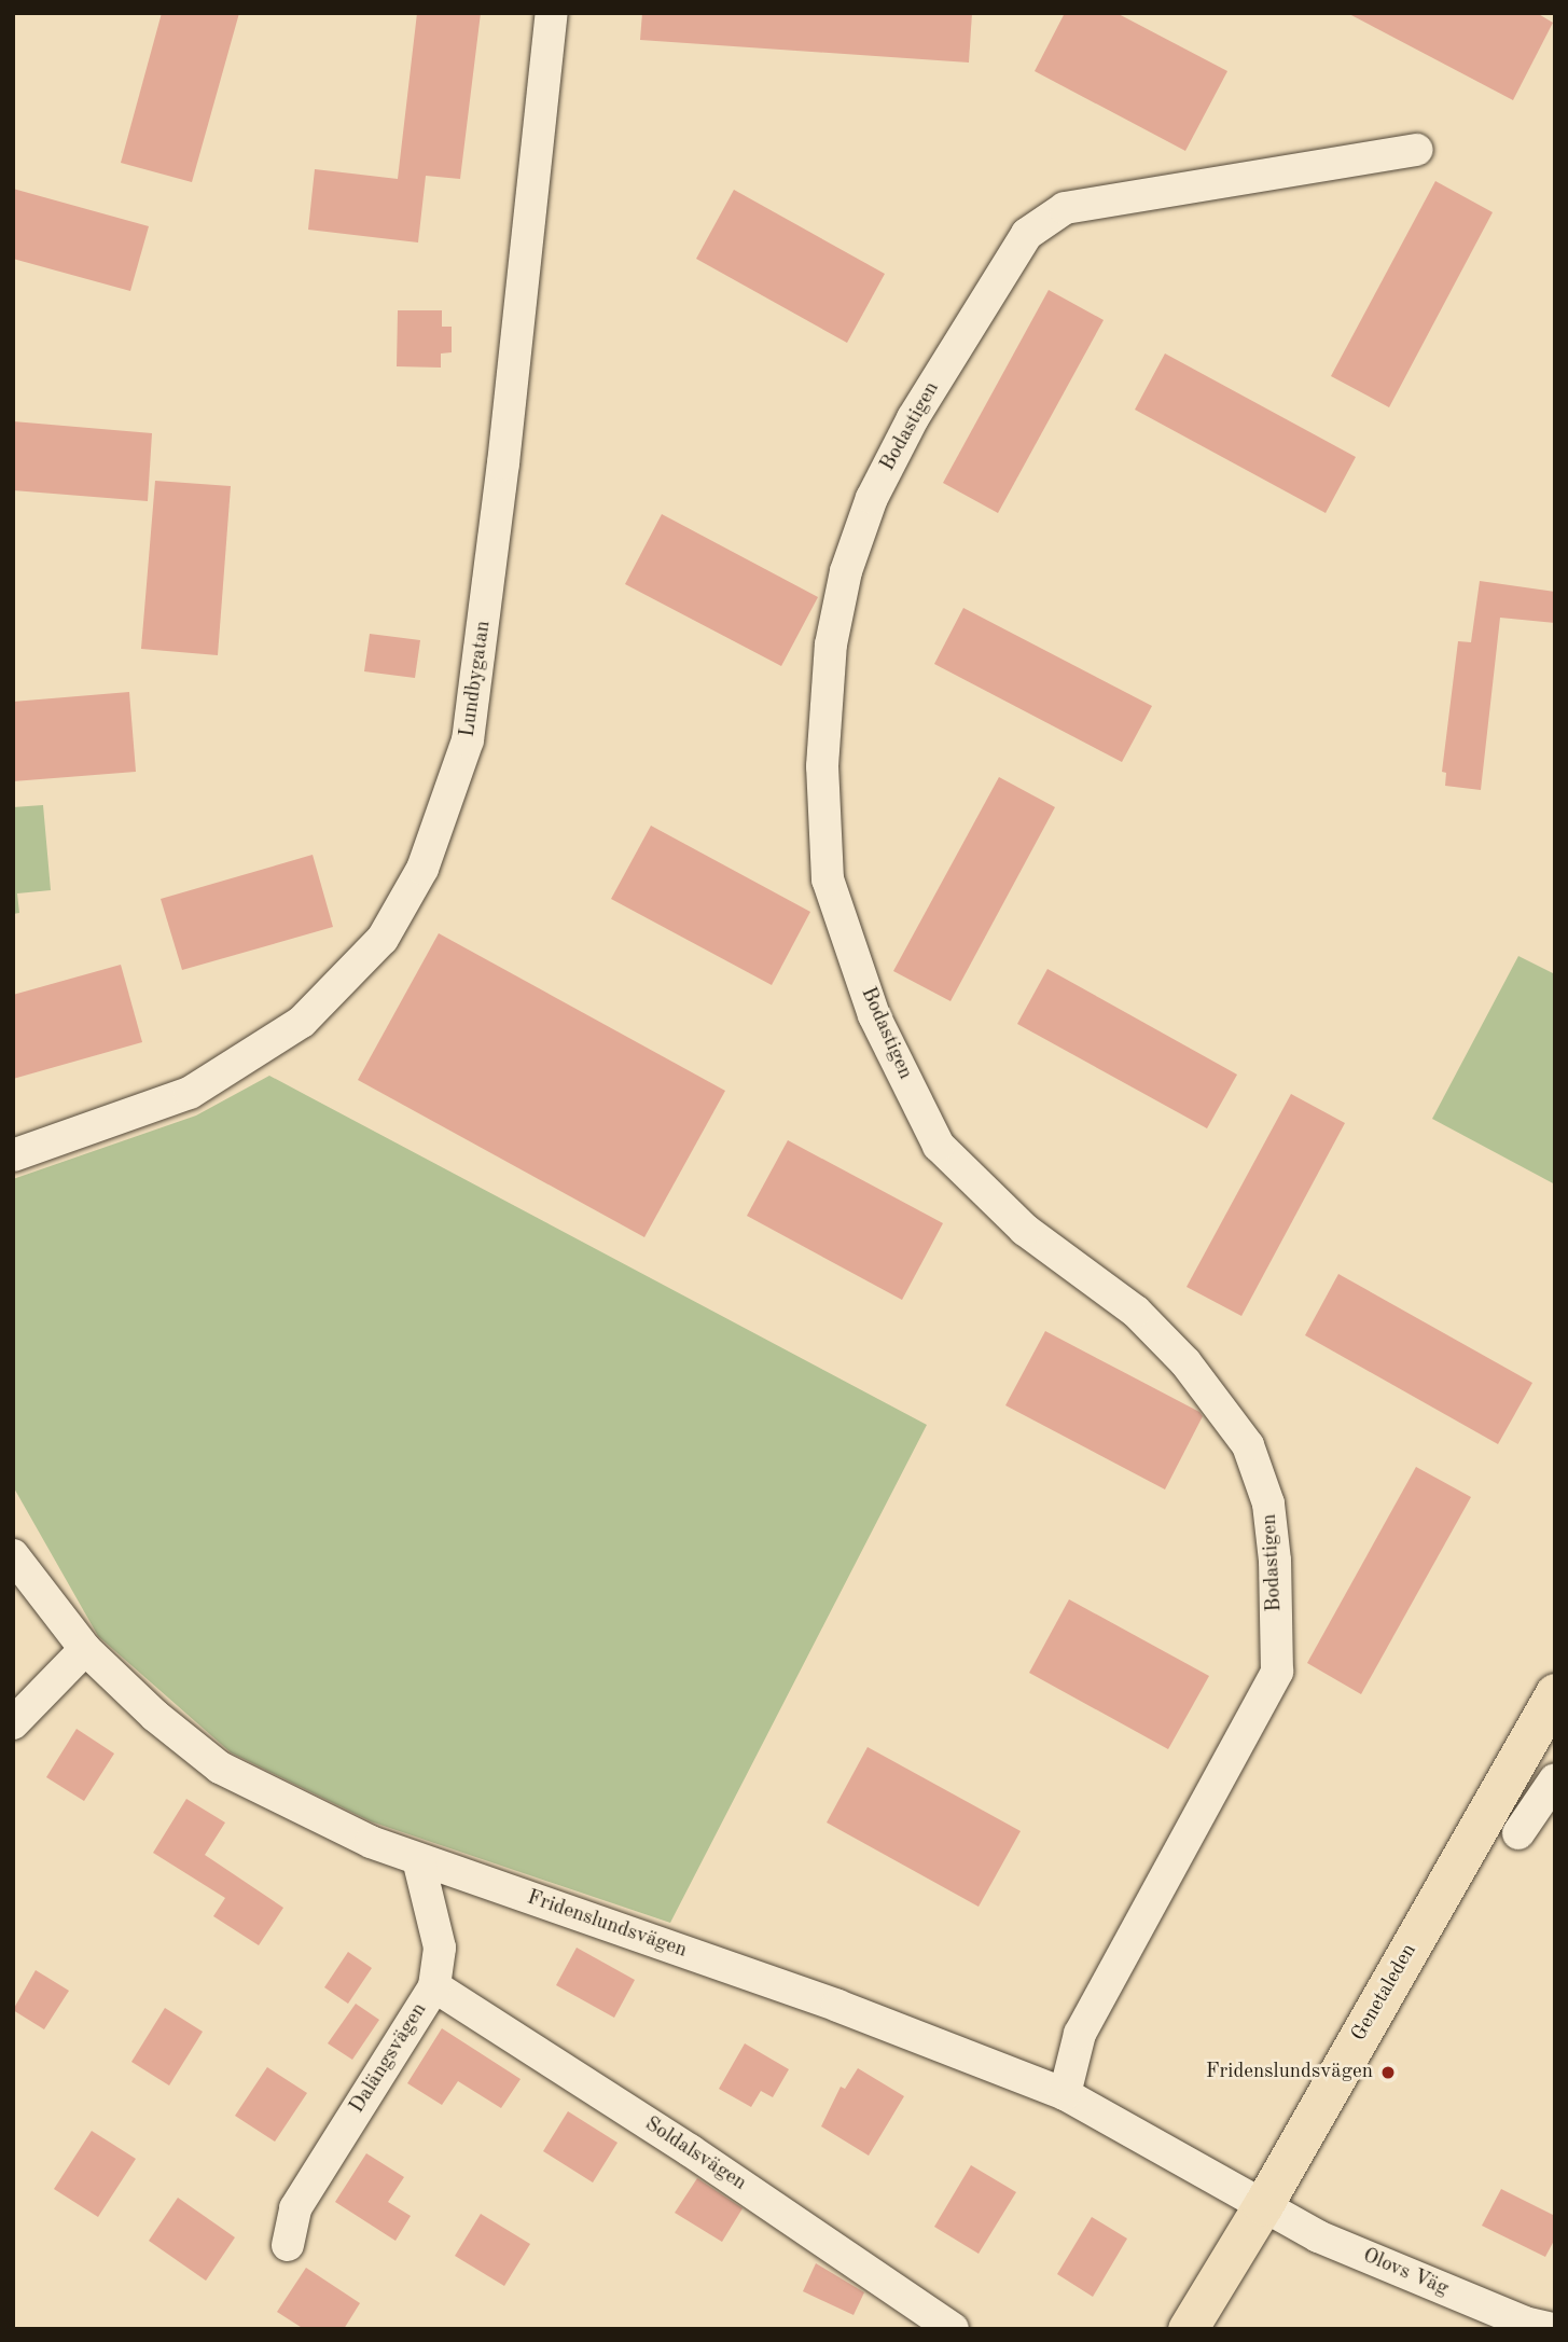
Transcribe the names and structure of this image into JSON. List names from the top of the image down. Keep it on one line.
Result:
{"streets":{"main road":["Genetaleden"],"street":["Bodastigen","Lundbygatan","Fridenslundsvägen","Dalängsvägen","Soldalsvägen","Olovs Väg"]},"crossings":[["Bodastigen","Fridenslundsvägen"],["Fridenslundsvägen","Genetaleden"],["Fridenslundsvägen","Dalängsvägen"],["Fridenslundsvägen","Olovs Väg"],["Genetaleden","Olovs Väg"],["Dalängsvägen","Soldalsvägen"]],"places":["Fridenslundsvägen"]}
